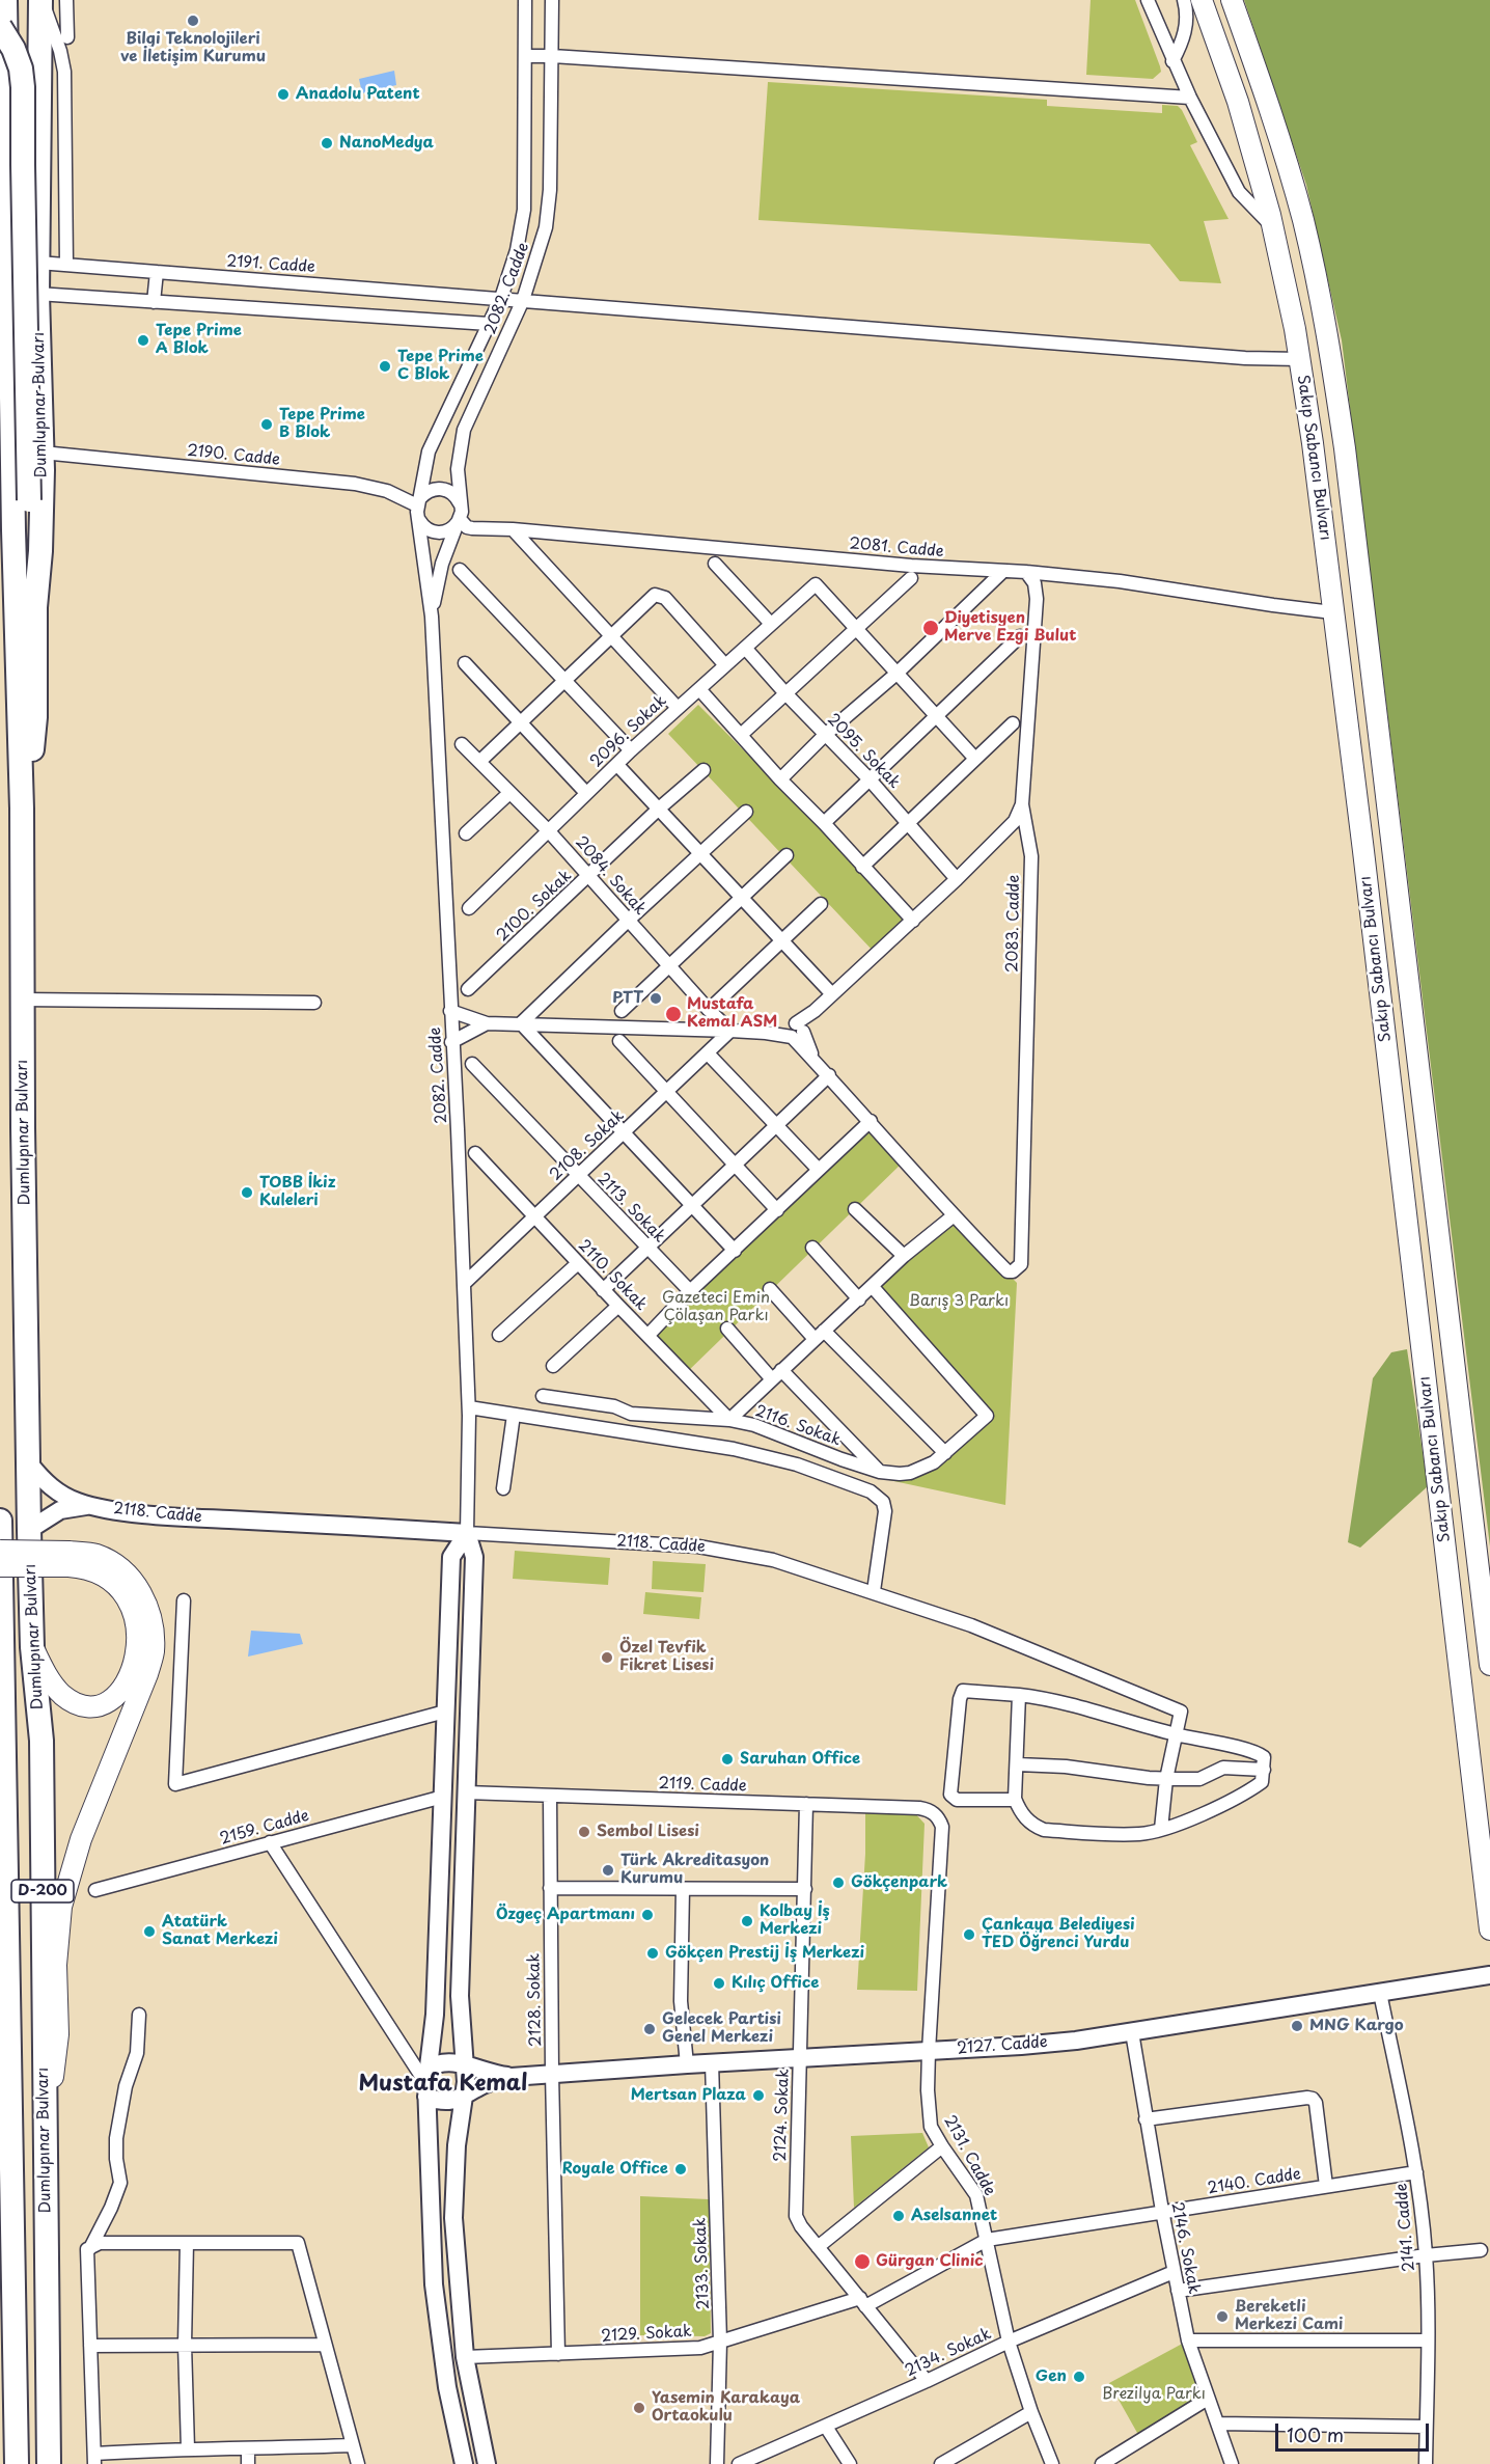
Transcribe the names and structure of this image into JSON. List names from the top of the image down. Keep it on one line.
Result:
{"streets":{"highway":["Dumlupınar Bulvarı","D-200"],"main road":["Sakıp Sabancı Bulvarı"],"street":["2191. Cadde","2082. Cadde","2190. Cadde","2081. Cadde","2096. Sokak","2095. Sokak","2084. Sokak","2100. Sokak","2083. Cadde","2108. Sokak","2113. Sokak","2110. Sokak","2116. Sokak","2118. Cadde","2119. Cadde","2159. Cadde","2128. Sokak","2127. Cadde","2124. Sokak","2131. Cadde","2140. Cadde","2141. Cadde","2146. Sokak","2133. Sokak","2129. Sokak","2134. Sokak"]},"crossings":[["2191. Cadde","2082. Cadde"],["2191. Cadde","Dumlupınar Bulvarı"],["2191. Cadde","Sakıp Sabancı Bulvarı"],["2082. Cadde","2190. Cadde"],["2082. Cadde","2081. Cadde"],["2082. Cadde","2108. Sokak"],["2082. Cadde","2118. Cadde"],["Dumlupınar Bulvarı","2190. Cadde"],["2190. Cadde","2081. Cadde"],["Sakıp Sabancı Bulvarı","2081. Cadde"],["2081. Cadde","2083. Cadde"],["2096. Sokak","2095. Sokak"],["2096. Sokak","2084. Sokak"],["2084. Sokak","2100. Sokak"],["2084. Sokak","2108. Sokak"],["2108. Sokak","2113. Sokak"],["2108. Sokak","2110. Sokak"],["2110. Sokak","2116. Sokak"],["2119. Cadde","2128. Sokak"],["2119. Cadde","2124. Sokak"],["2119. Cadde","2131. Cadde"],["2128. Sokak","2127. Cadde"],["2128. Sokak","2129. Sokak"],["2127. Cadde","2124. Sokak"],["2127. Cadde","2131. Cadde"],["2127. Cadde","2141. Cadde"],["2127. Cadde","2146. Sokak"],["2127. Cadde","2133. Sokak"],["2124. Sokak","2129. Sokak"],["2124. Sokak","2134. Sokak"],["2131. Cadde","2140. Cadde"],["2131. Cadde","2129. Sokak"],["2131. Cadde","2134. Sokak"],["2140. Cadde","2141. Cadde"],["2140. Cadde","2146. Sokak"],["2140. Cadde","2129. Sokak"],["2146. Sokak","2134. Sokak"],["2133. Sokak","2129. Sokak"]],"districts":["Mustafa Kemal"],"parks":["Gazeteci Emin Çölaşan Parkı","Barış 3 Parkı","Brezilya Parkı"],"places":["Bilgi Teknolojileri ve İletişim Kurumu","Anadolu Patent","NanoMedya","Tepe Prime A Blok","Tepe Prime C Blok","Tepe Prime B Blok","Diyetisyen Merve Ezgi Bulut","PTT","Mustafa Kemal ASM","TOBB İkiz Kuleleri","Özel Tevfik Fikret Lisesi","Saruhan Office","Sembol Lisesi","Türk Akreditasyon Kurumu","Gökçenpark","Özgeç Apartmanı","Kolbay İş Merkezi","Atatürk Sanat Merkezi","Çankaya Belediyesi TED Öğrenci Yurdu","Gökçen Prestij İş Merkezi","Kılıç Office","MNG Kargo","Gelecek Partisi Genel Merkezi","Mertsan Plaza","Royale Office","Aselsannet","Gürgan Clinic","Bereketli Merkezi Cami","Gen","Yasemin Karakaya Ortaokulu"],"scale_bar":"100 m"}
